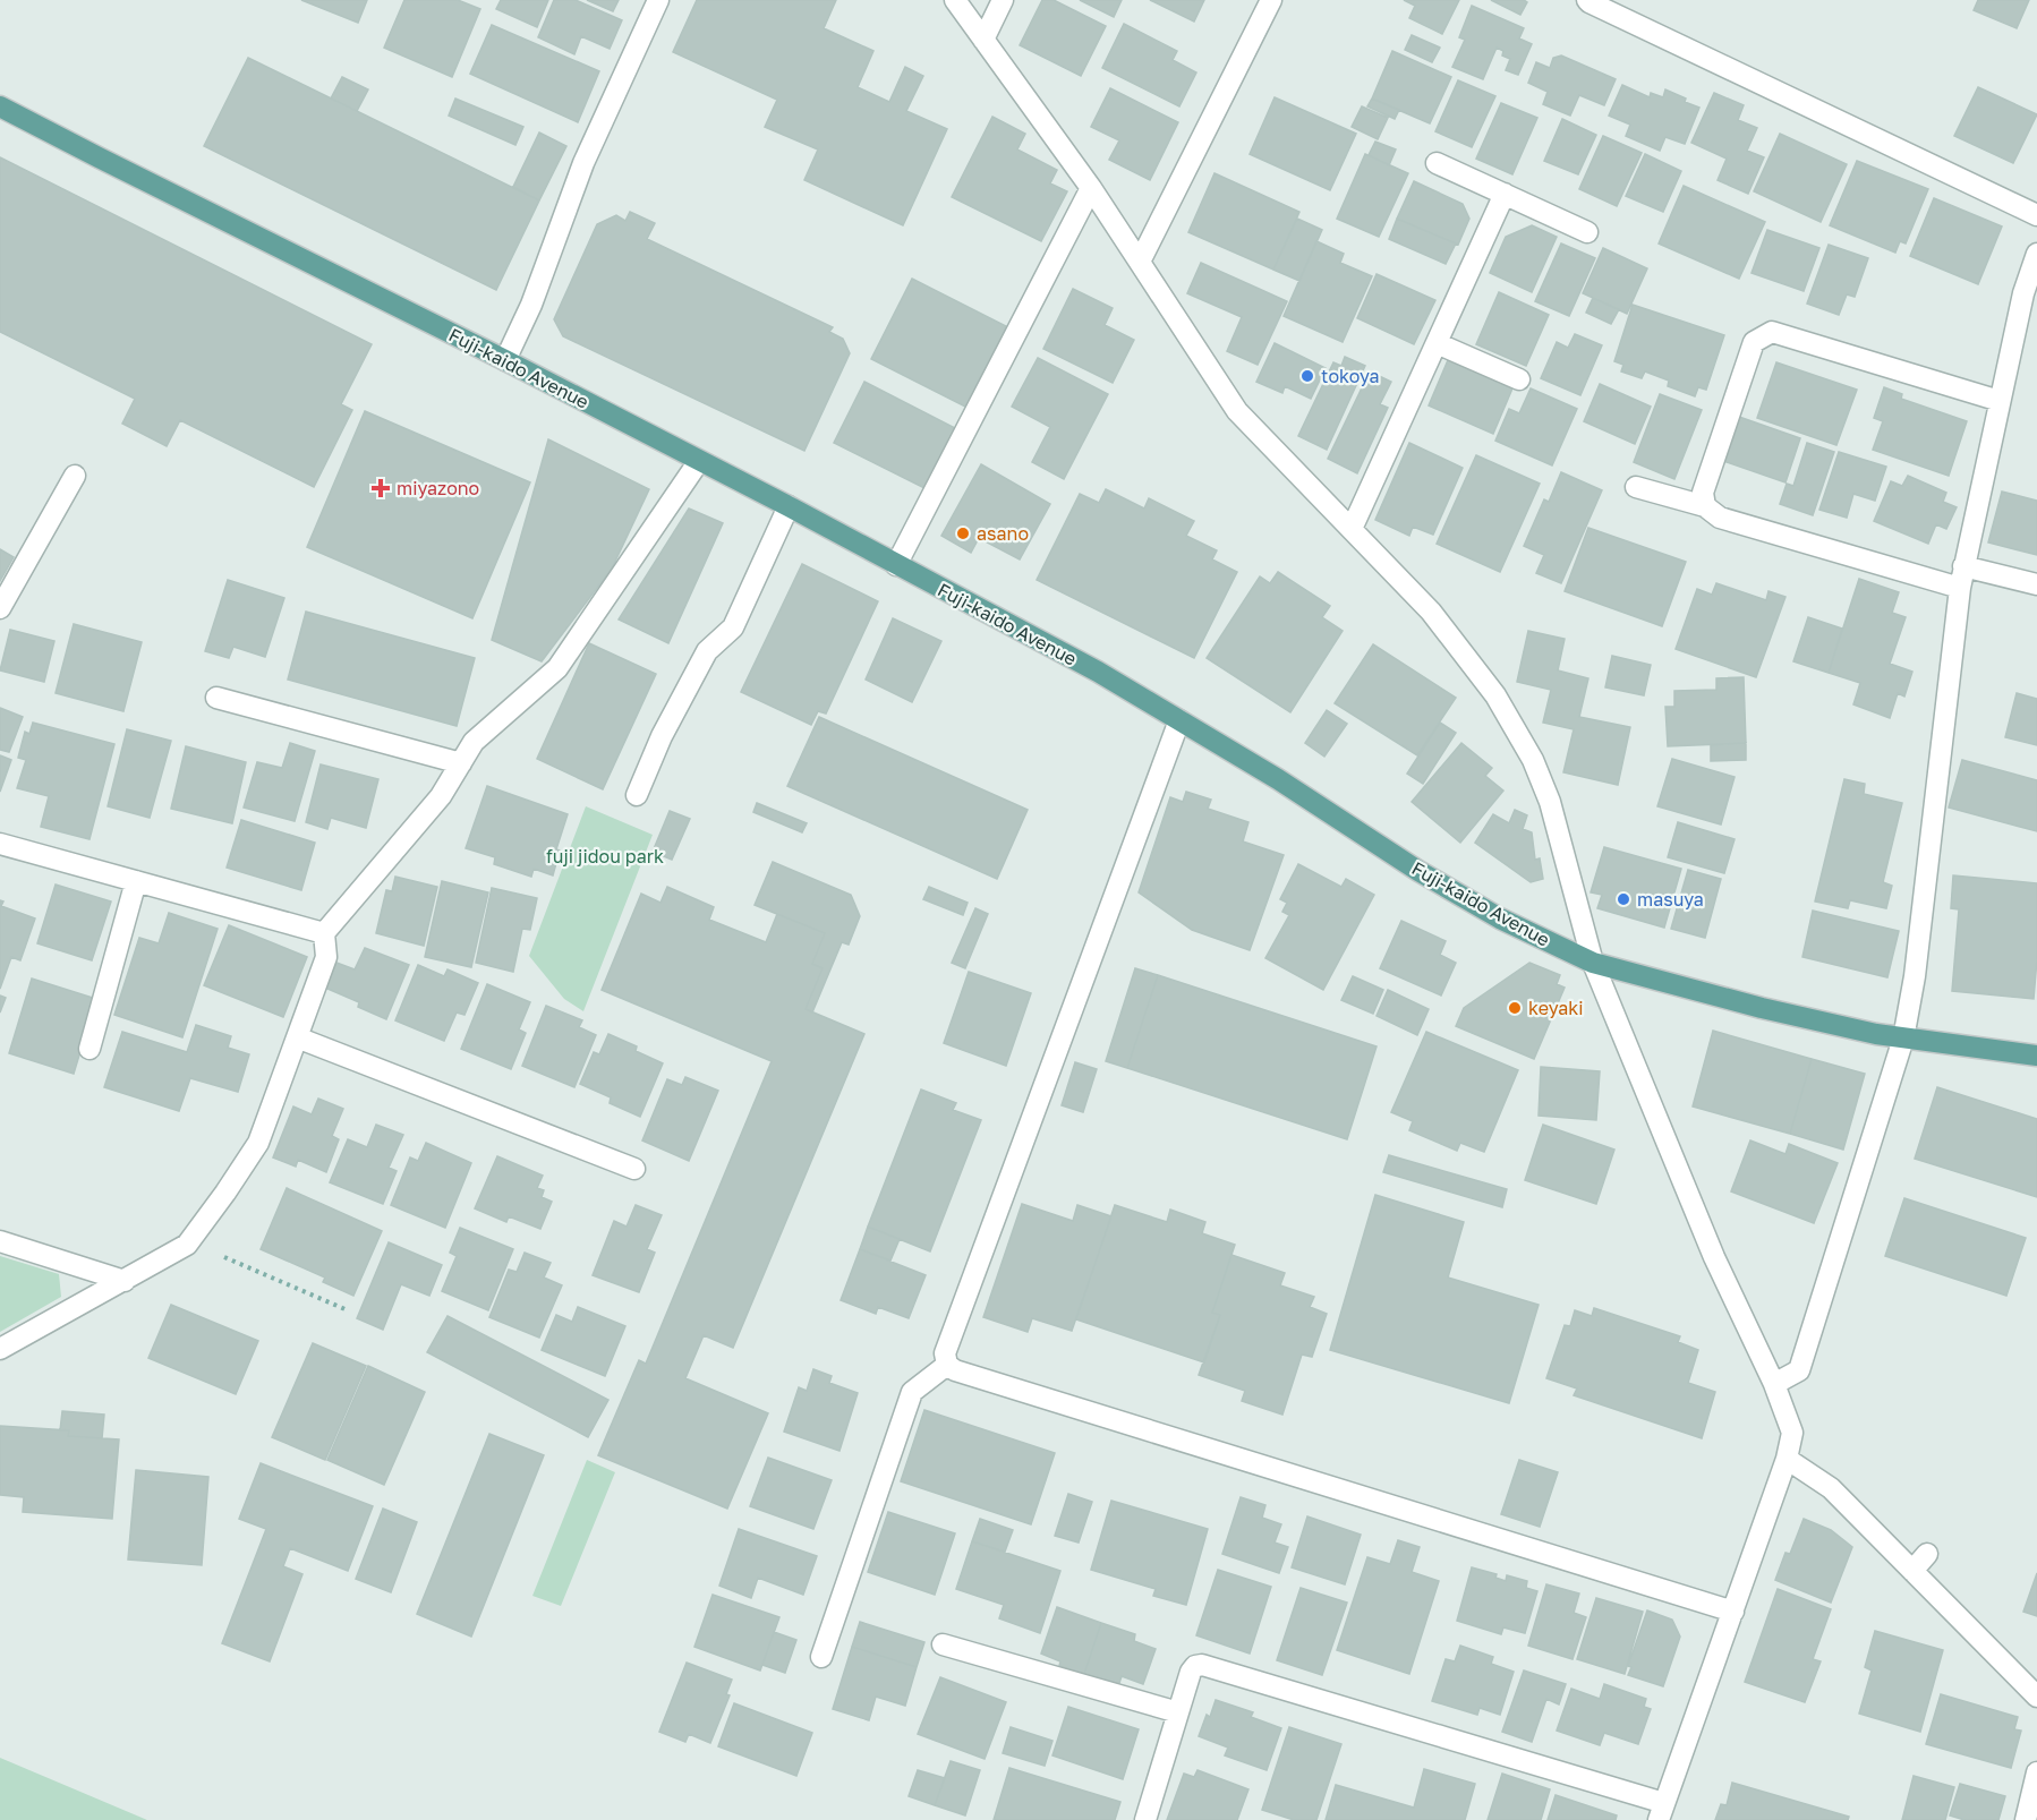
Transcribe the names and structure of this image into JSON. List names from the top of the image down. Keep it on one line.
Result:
{"streets":{"main road":["Fuji-kaido Avenue"]},"parks":["fuji jidou park"],"places":{"other":["tokoya","asano","masuya","keyaki"],"health":["miyazono"]}}
